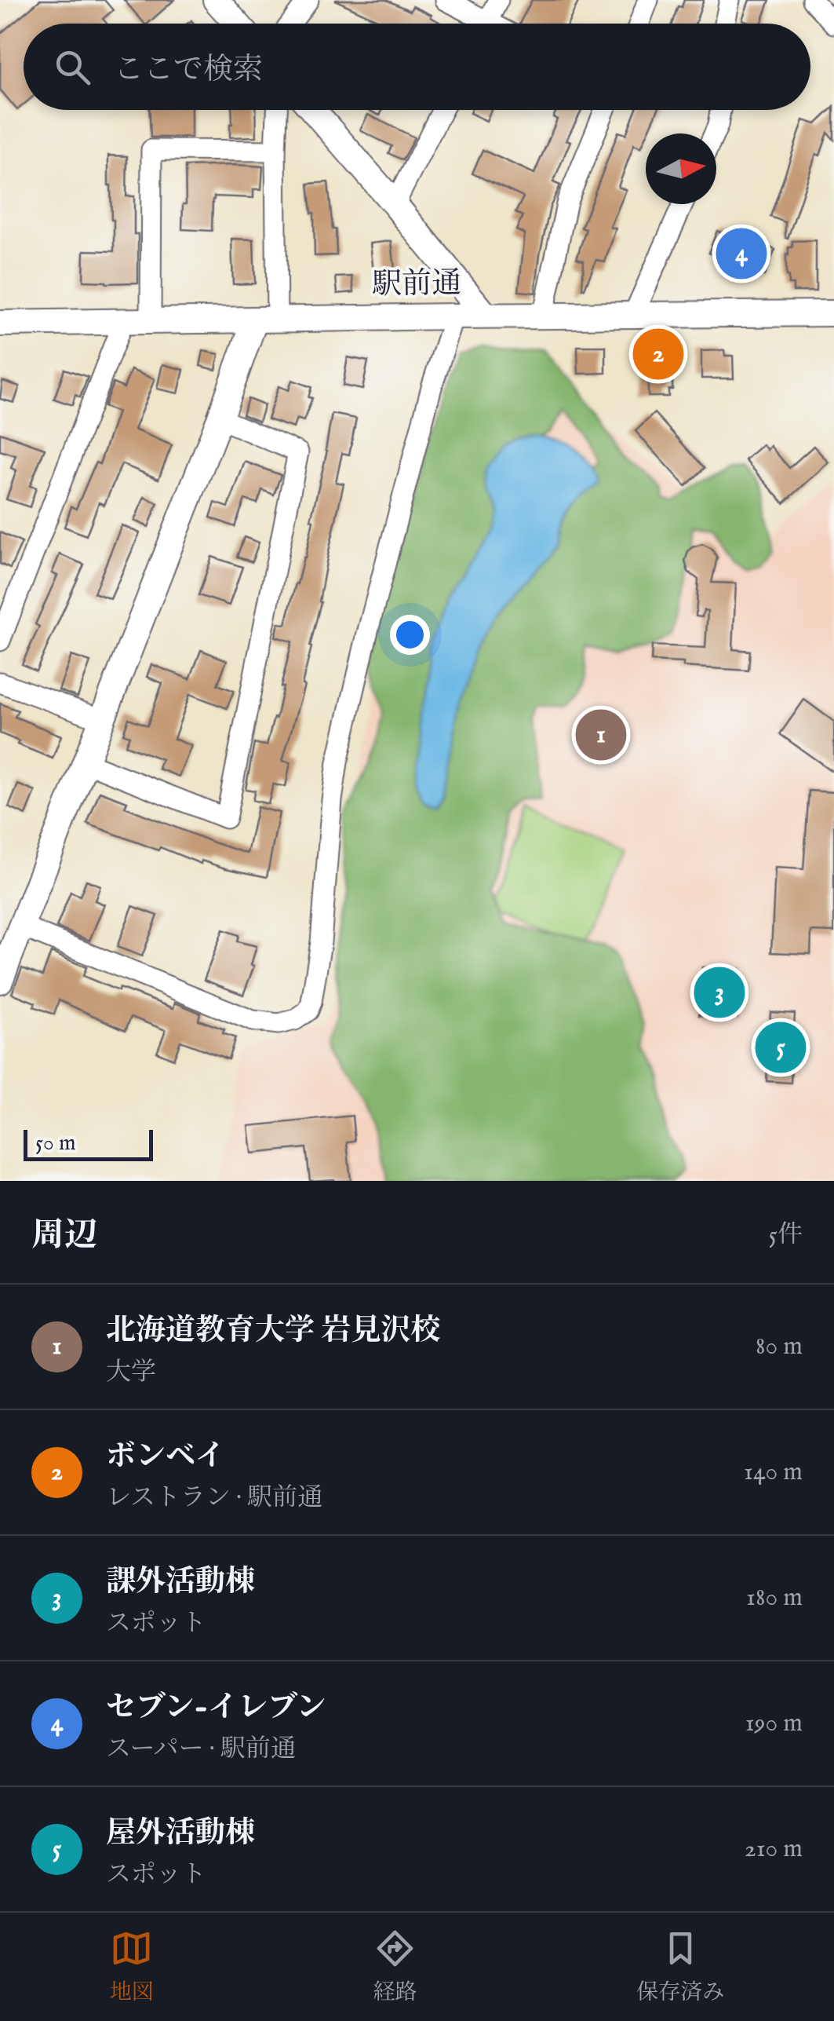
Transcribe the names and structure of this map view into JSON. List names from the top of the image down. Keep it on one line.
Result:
{"streets":{"street":["駅前通"]},"scale_bar":"50 m","north":"right","page":{"search":"ここで検索","pins":["4","2","1","3","5"],"scale":"50 m","heading":["周辺","5件"],"list":[{"mark":"1","name":"北海道教育大学 岩見沢校","note":"大学","value":"80 m"},{"mark":"2","name":"ボンベイ","note":"レストラン · 駅前通","value":"140 m"},{"mark":"3","name":"課外活動棟","note":"スポット","value":"180 m"},{"mark":"4","name":"セブン-イレブン","note":"スーパー · 駅前通","value":"190 m"},{"mark":"5","name":"屋外活動棟","note":"スポット","value":"210 m"}],"nav":["地図","経路","保存済み"]}}
